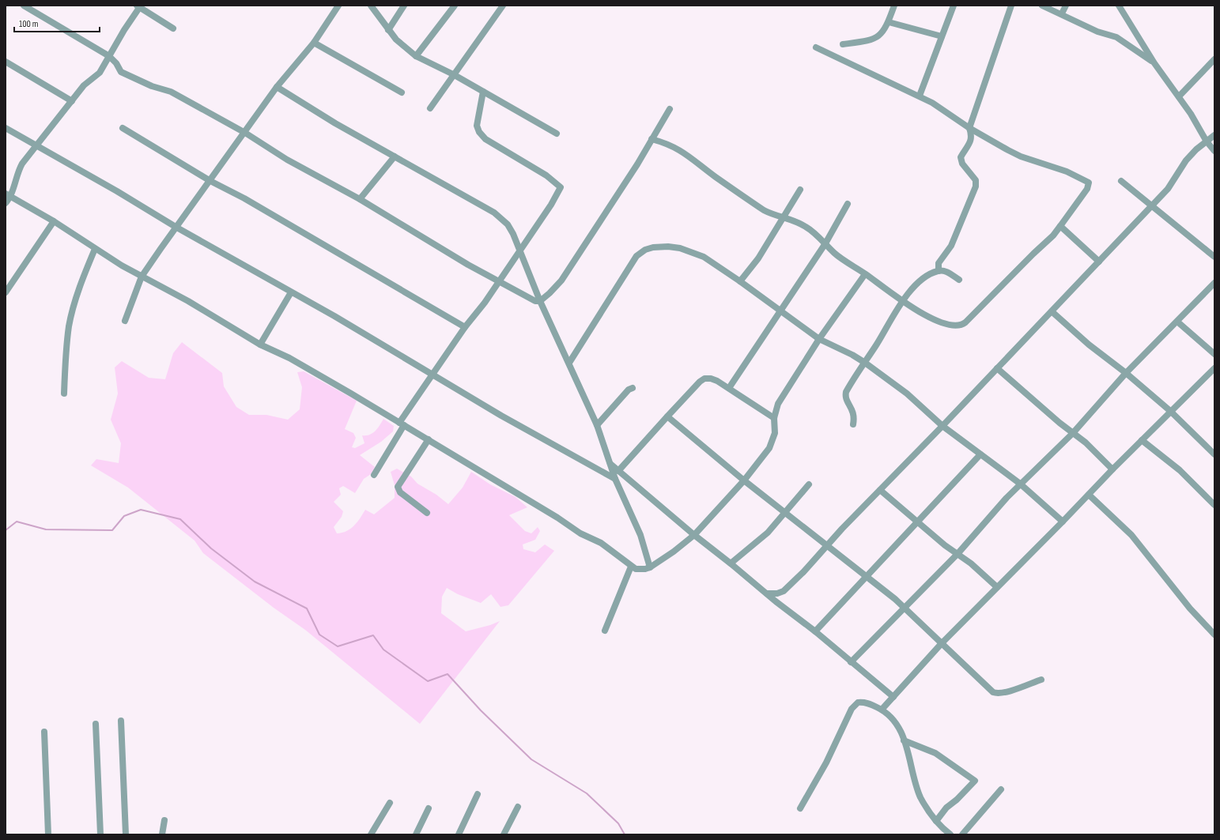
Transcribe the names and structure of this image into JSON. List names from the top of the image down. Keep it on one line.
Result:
{"scale_bar":"100 m"}
